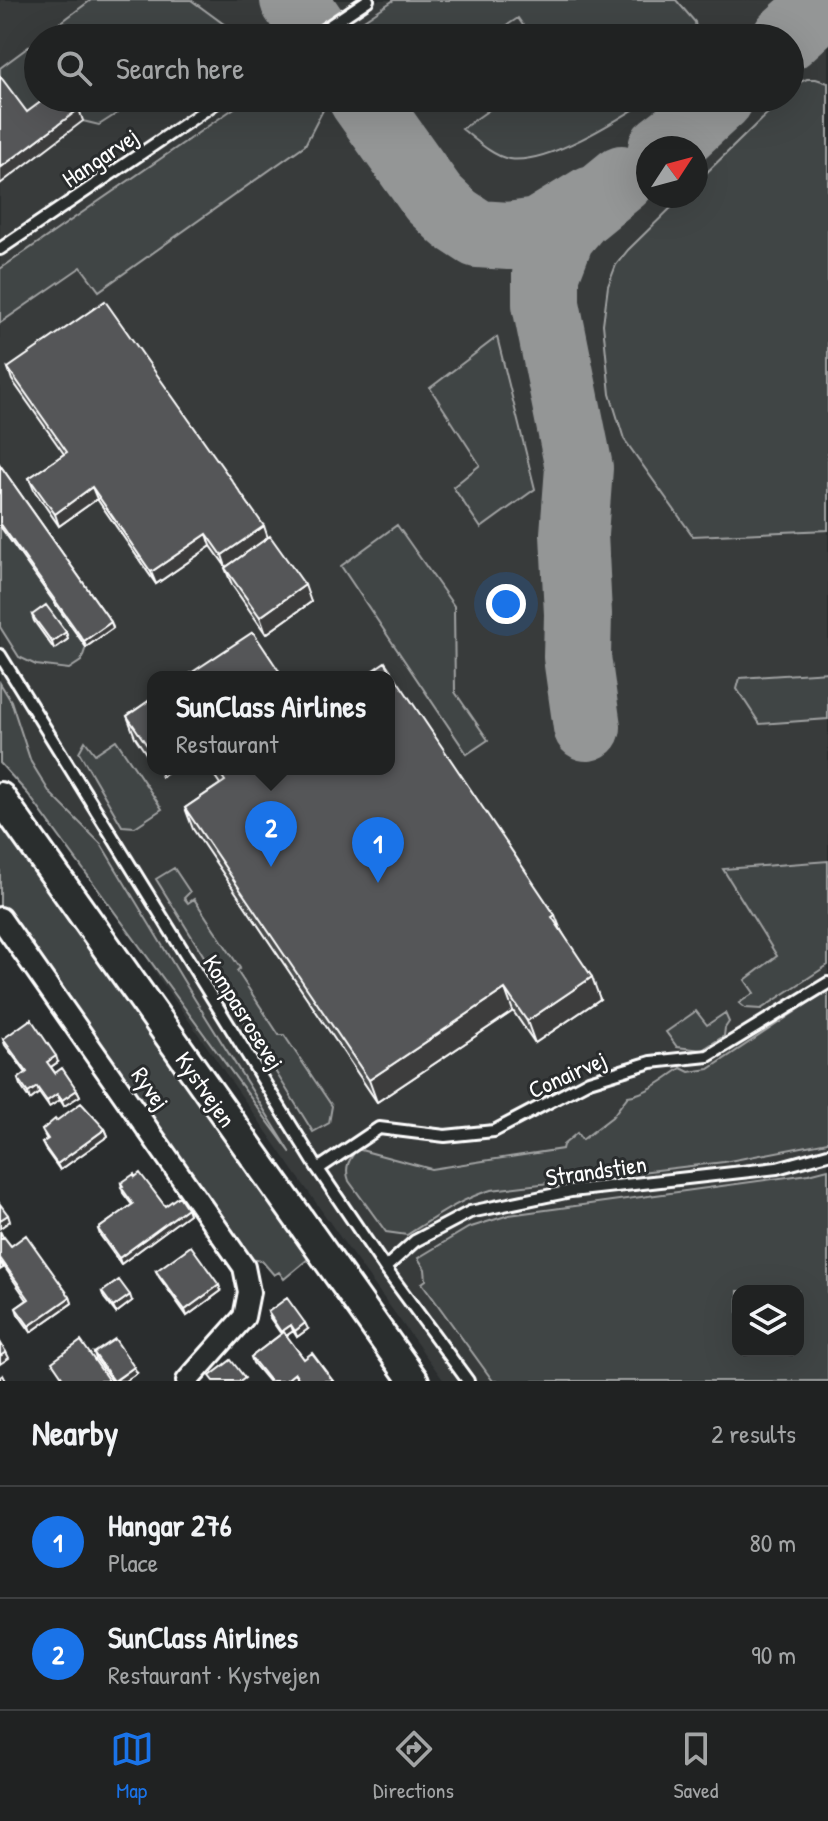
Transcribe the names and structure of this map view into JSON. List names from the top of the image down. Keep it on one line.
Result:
{"streets":{"street":["Ryvej","Kystvejen"],"lane":["Hangarvej","Kompasrosevej","Conairvej","Strandstien"]},"crossings":[["Kompasrosevej","Conairvej"],["Kompasrosevej","Strandstien"]],"north":"top right","page":{"search":"Search here","popup":["SunClass Airlines","Restaurant"],"pins":["2","1"],"heading":["Nearby","2 results"],"list":[{"mark":"1","name":"Hangar 276","note":"Place","value":"80 m"},{"mark":"2","name":"SunClass Airlines","note":"Restaurant · Kystvejen","value":"90 m"}],"nav":["Map","Directions","Saved"]}}
